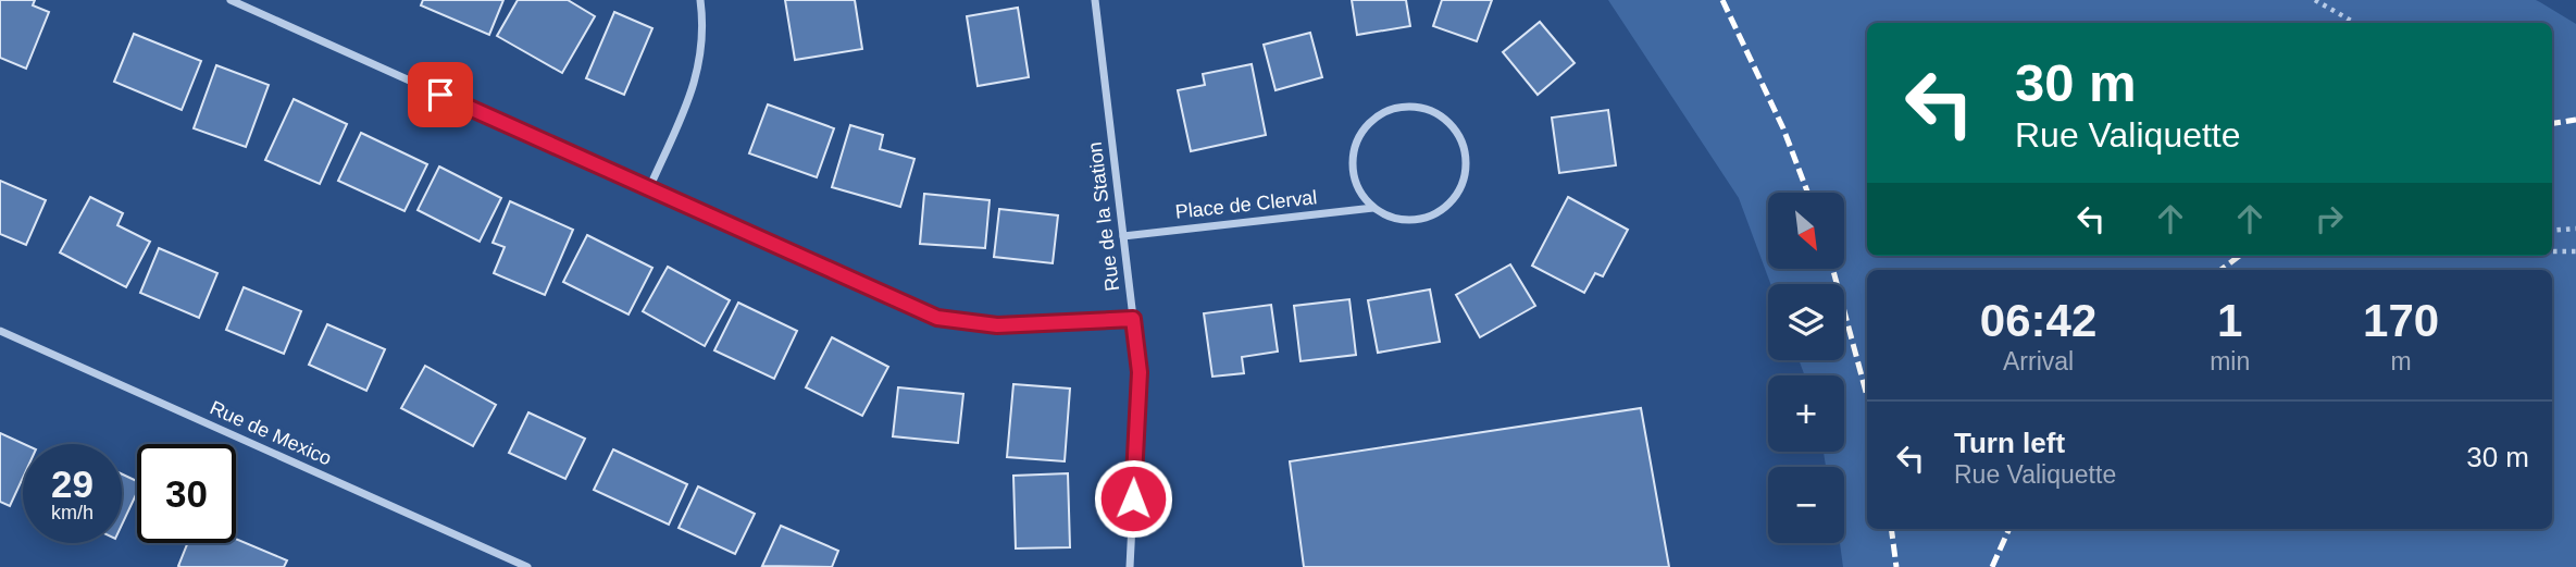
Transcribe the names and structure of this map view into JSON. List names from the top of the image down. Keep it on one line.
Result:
{"streets":{"street":["Place de Clerval","Rue de la Station","Rue de Mexico"]},"crossings":[["Place de Clerval","Rue de la Station"]],"north":"bottom right","page":{"turn":["30 m","Rue Valiquette"],"map_buttons":["+","−"],"eta":["06:42","Arrival","1","min","170","m"],"list":[{"name":"Turn left","note":"Rue Valiquette","value":"30 m"}],"speed":"29 km/h","limit":"30"}}
